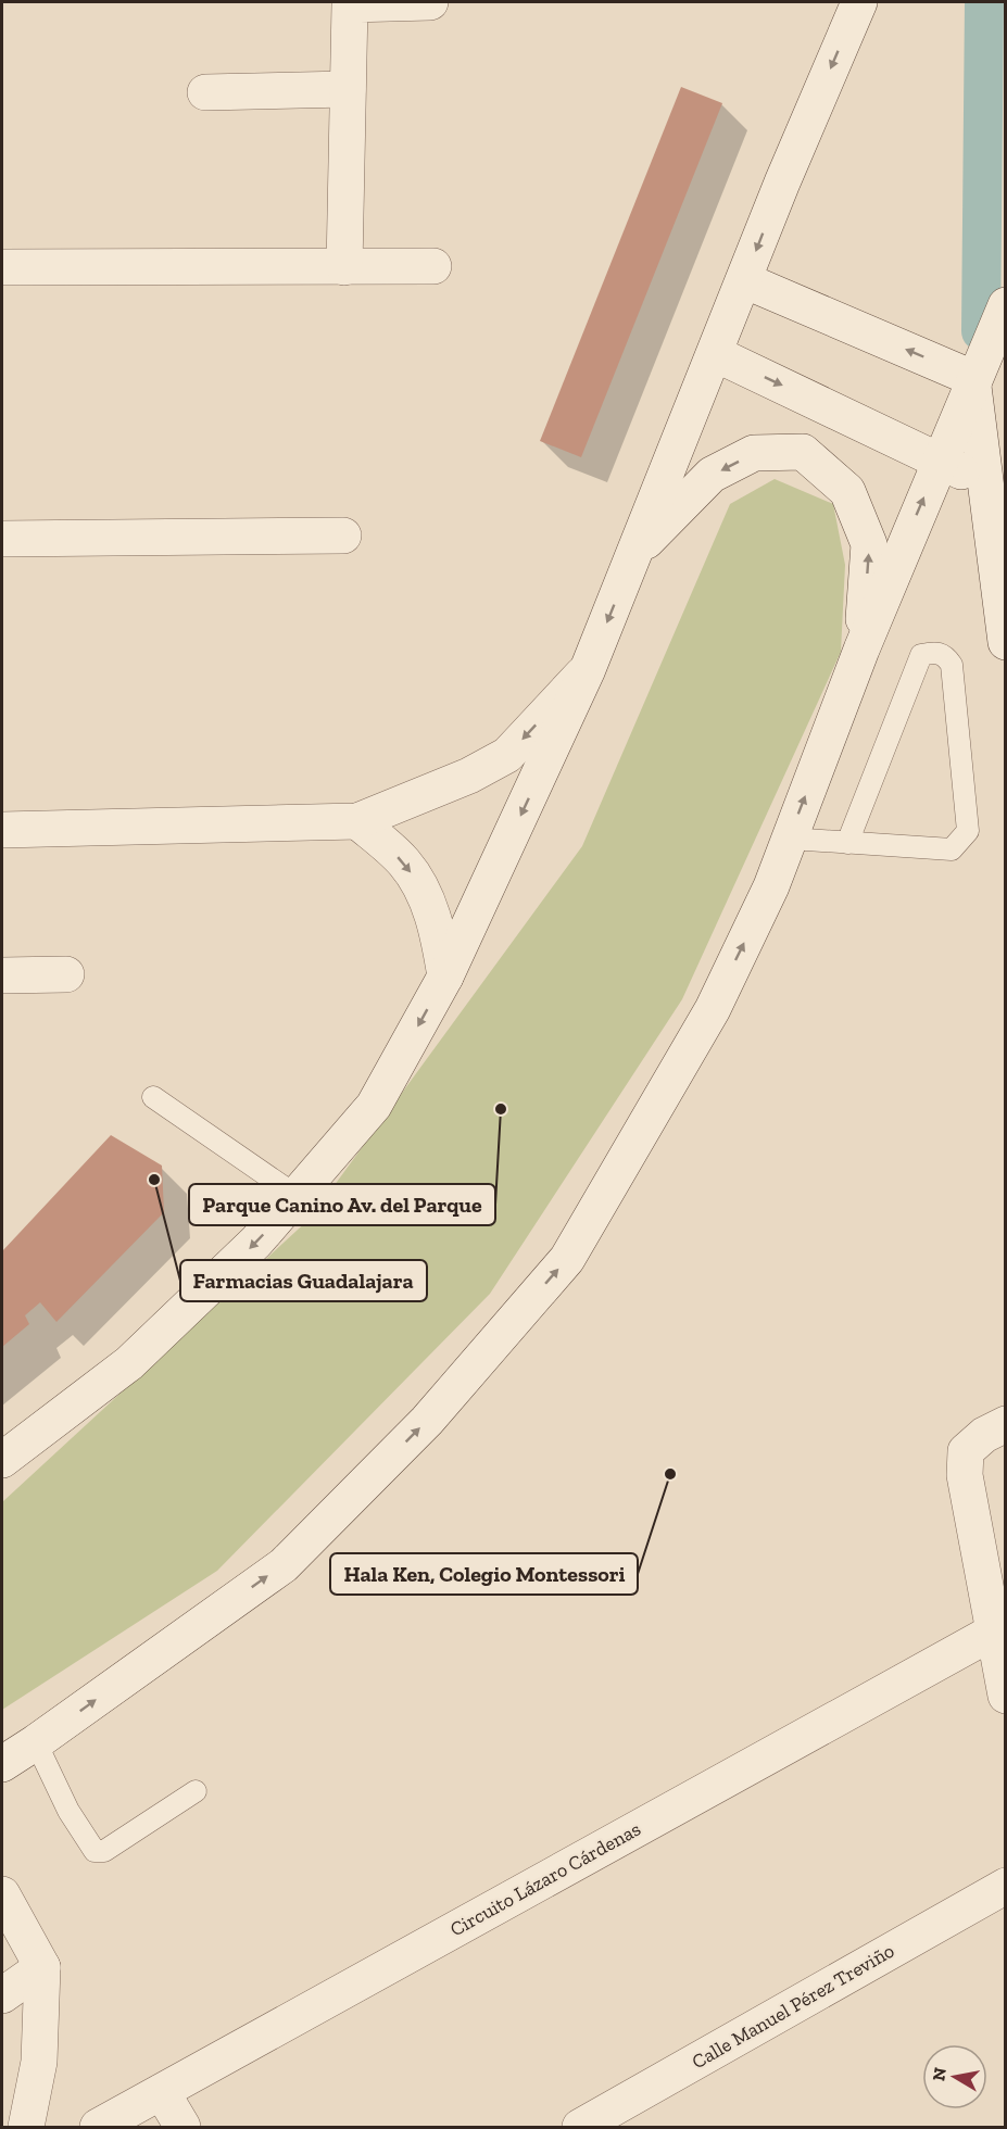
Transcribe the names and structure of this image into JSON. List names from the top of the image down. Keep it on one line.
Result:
{"streets":{"main road":["Circuito Lázaro Cárdenas","Calle Manuel Pérez Treviño"]},"places":["Parque Canino Av. del Parque","Farmacias Guadalajara","Hala Ken, Colegio Montessori"],"north":"left"}
